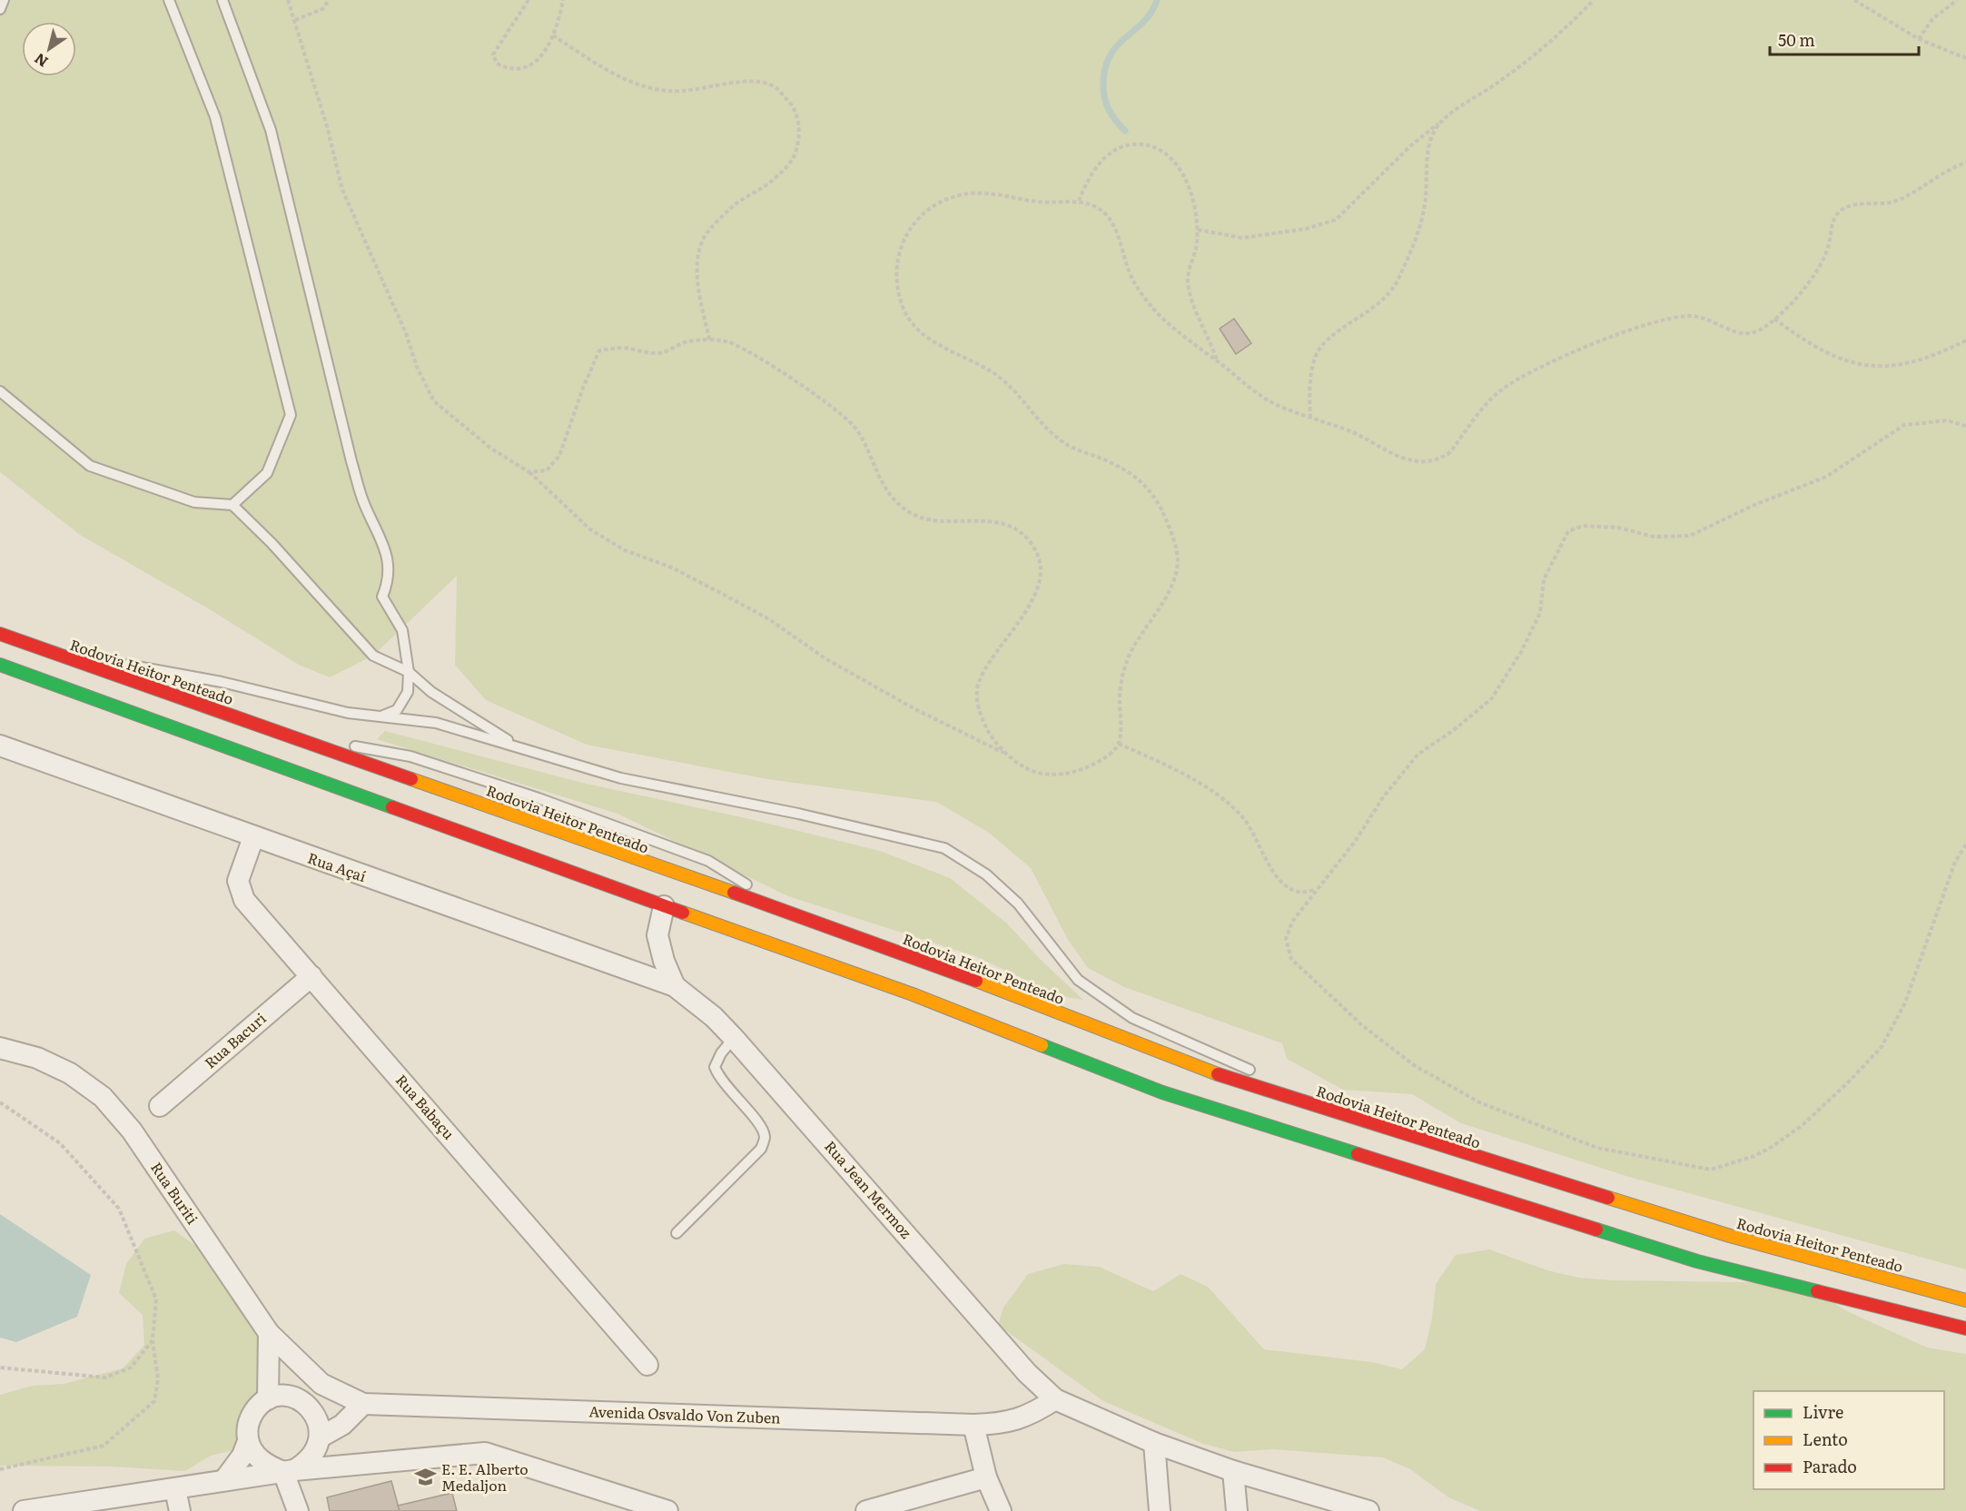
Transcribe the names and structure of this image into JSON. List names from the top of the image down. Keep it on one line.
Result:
{"streets":{"main road":["Rodovia Heitor Penteado"],"street":["Rua Açaí","Rua Bacuri","Rua Babaçu","Rua Jean Mermoz","Rua Buriti","Avenida Osvaldo Von Zuben"]},"crossings":[["Rua Açaí","Rua Babaçu"],["Rua Açaí","Rua Jean Mermoz"],["Rua Bacuri","Rua Babaçu"],["Rua Jean Mermoz","Avenida Osvaldo Von Zuben"],["Rua Buriti","Avenida Osvaldo Von Zuben"]],"places":{"school or university":["E. E. Alberto Medaljon"]},"legend":["Livre","Lento","Parado"],"scale_bar":"50 m","north":"bottom left"}
